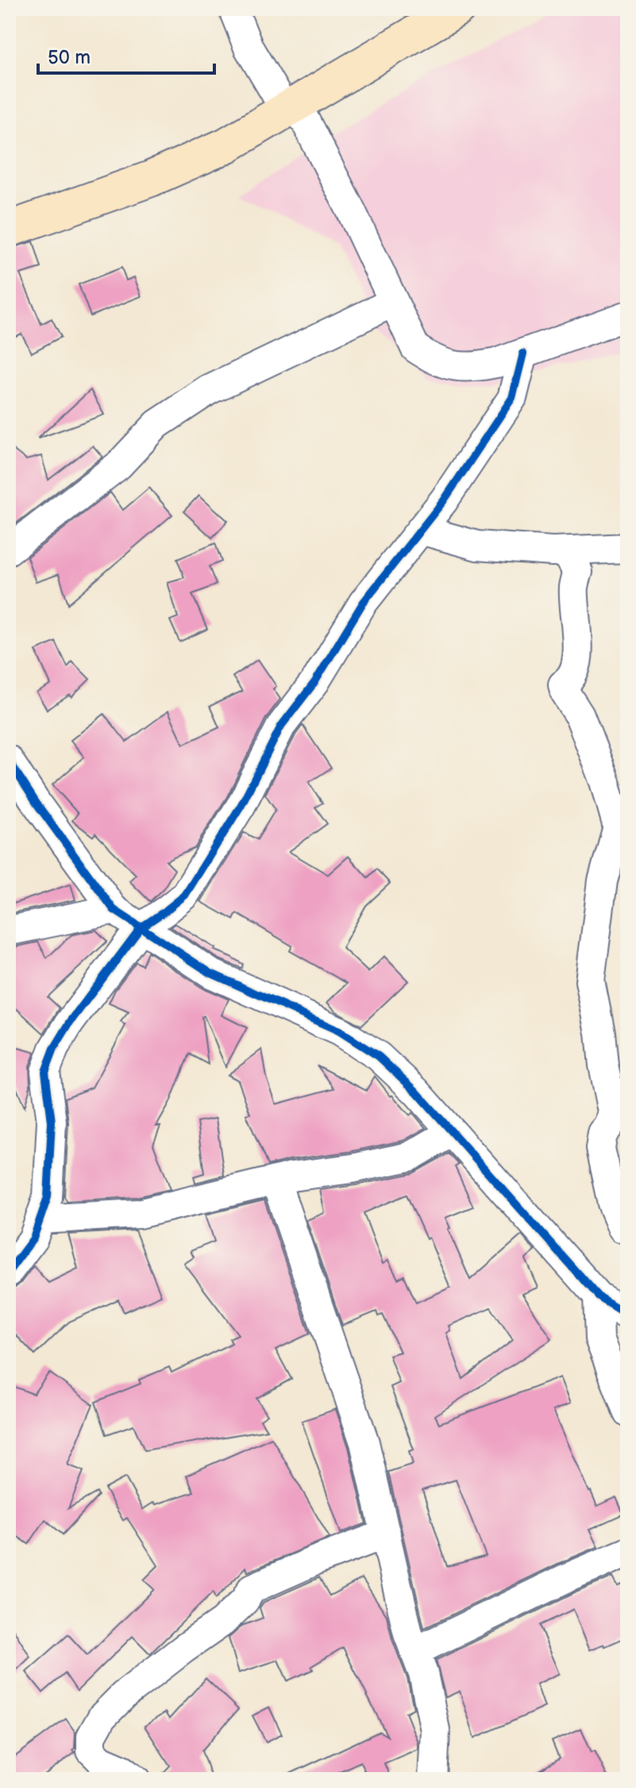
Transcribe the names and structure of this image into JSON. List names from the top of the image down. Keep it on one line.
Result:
{"scale_bar":"50 m"}
